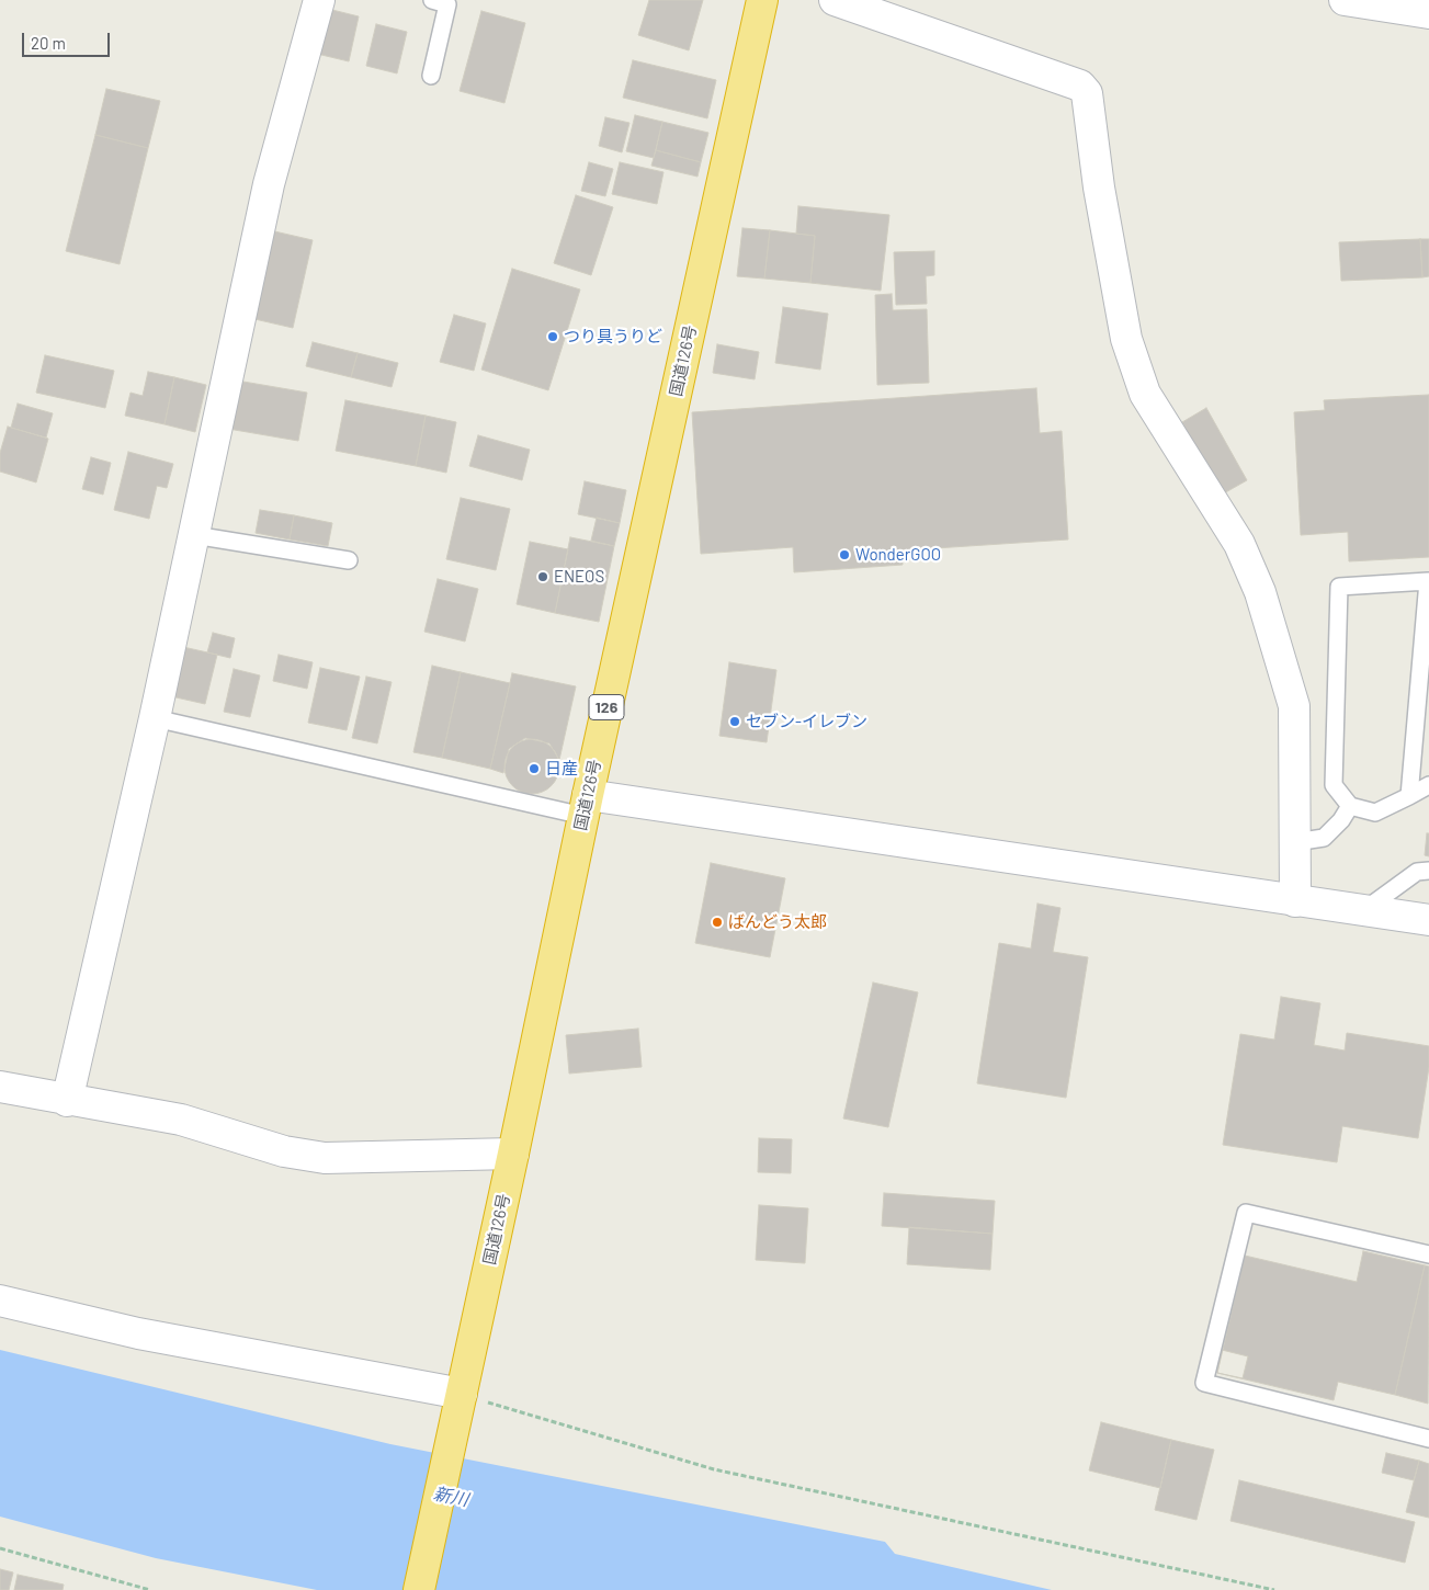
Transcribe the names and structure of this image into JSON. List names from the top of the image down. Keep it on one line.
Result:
{"streets":{"highway":["国道126号","126"]},"water":["新川"],"places":["つり具うりど","WonderGOO","ENEOS","セブン-イレブン","日産","ばんどう太郎"],"scale_bar":"20 m"}
